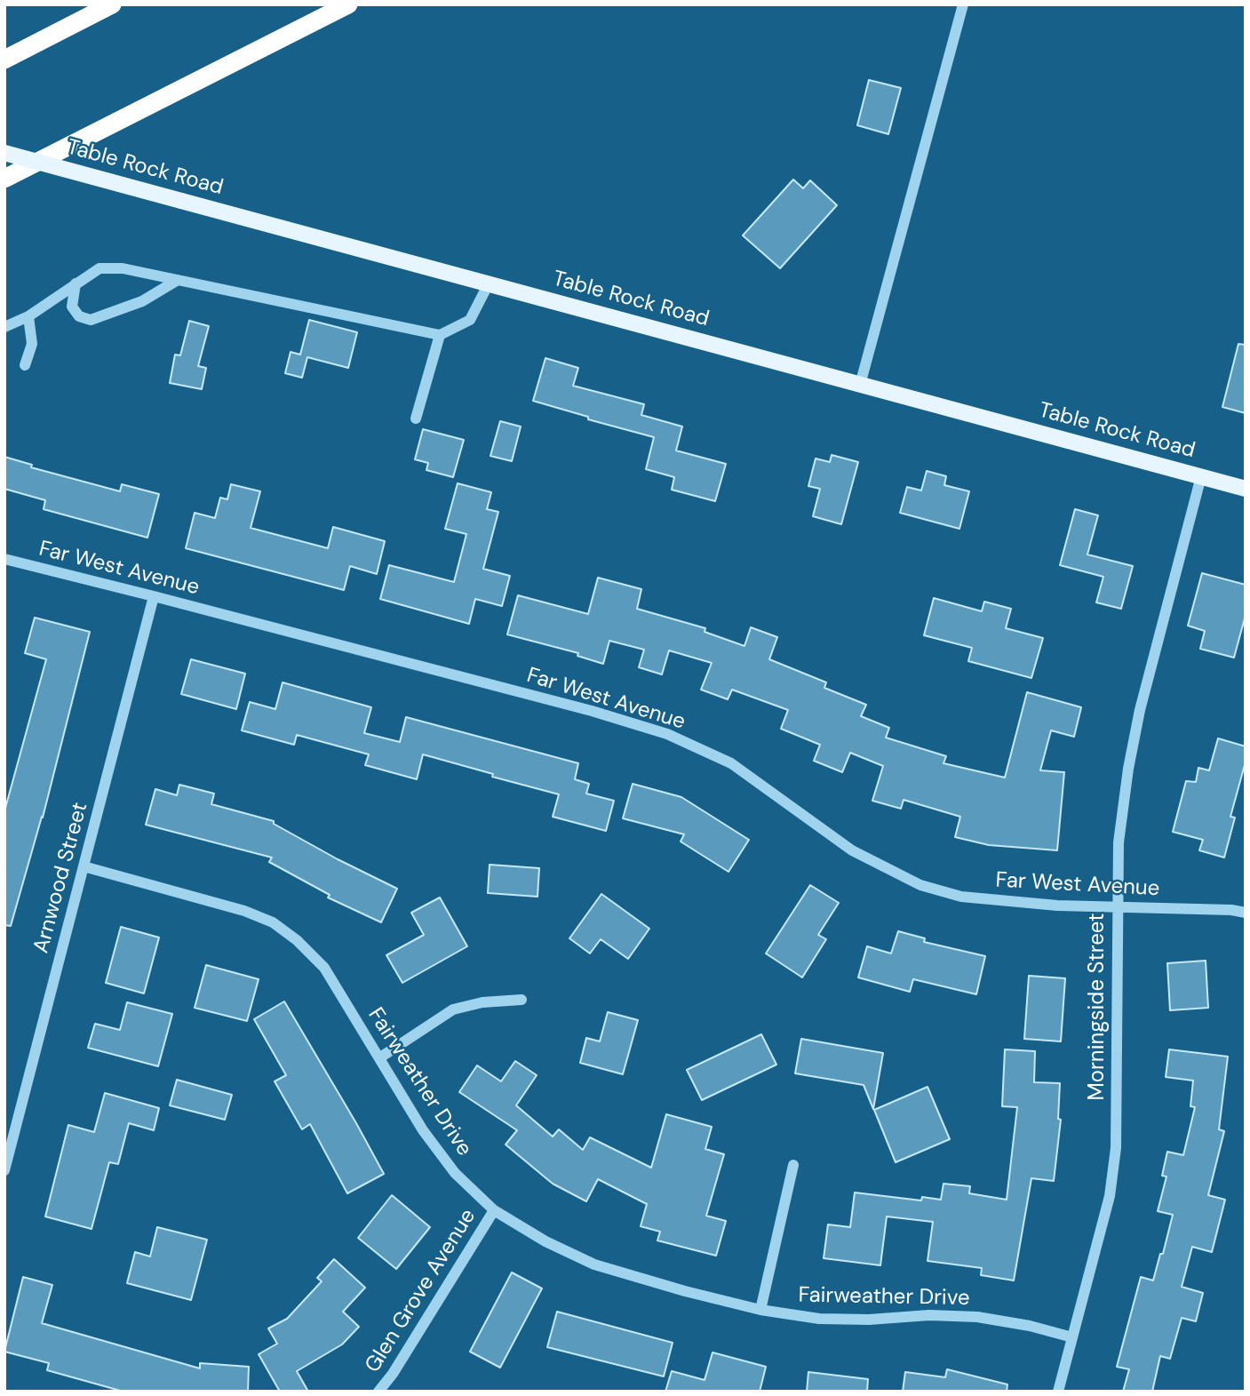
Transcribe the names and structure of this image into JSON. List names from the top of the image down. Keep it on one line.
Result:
{"streets":{"main road":["Table Rock Road"],"street":["Far West Avenue","Arnwood Street","Morningside Street","Fairweather Drive","Glen Grove Avenue"]},"crossings":[["Table Rock Road","Morningside Street"],["Far West Avenue","Arnwood Street"],["Far West Avenue","Morningside Street"],["Arnwood Street","Fairweather Drive"],["Morningside Street","Fairweather Drive"],["Fairweather Drive","Glen Grove Avenue"]]}
